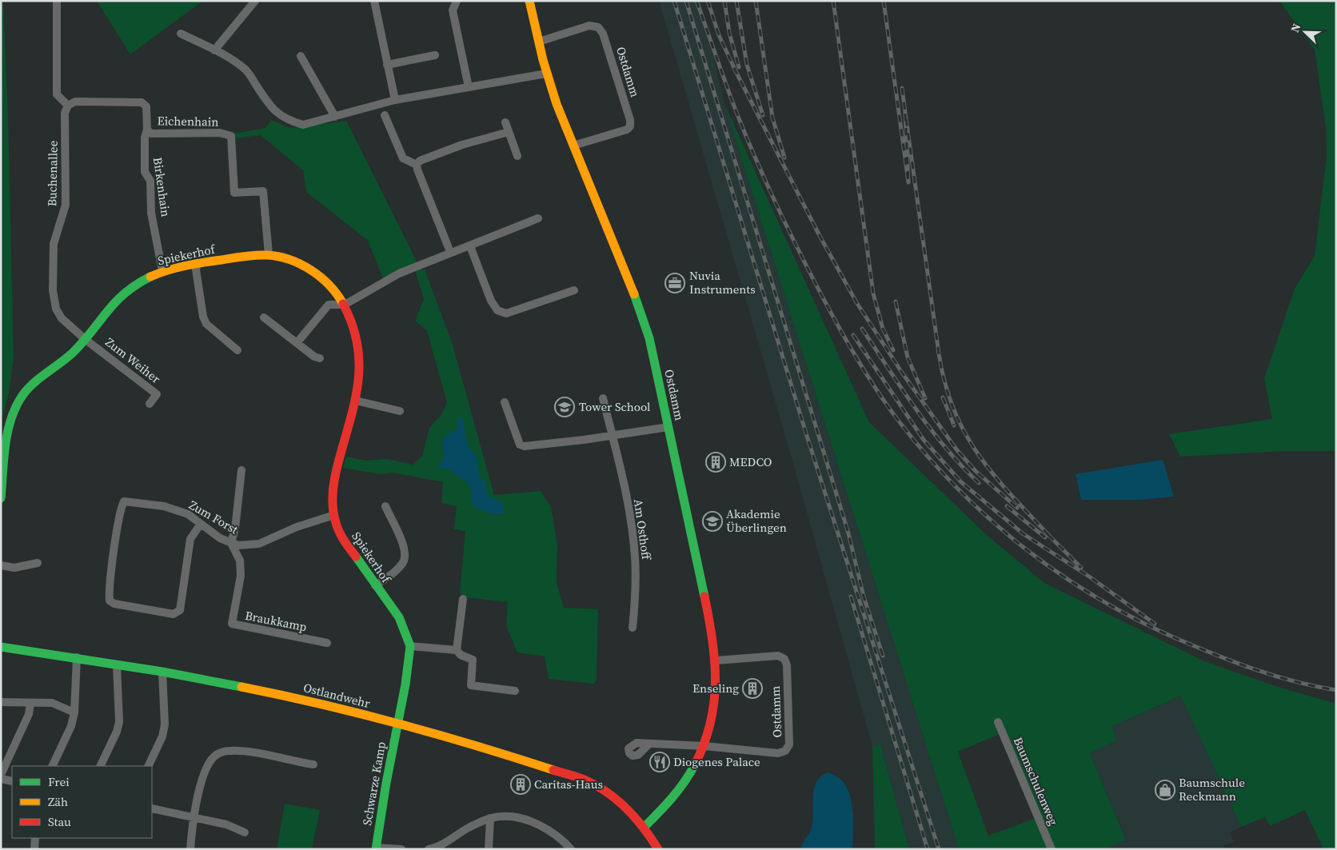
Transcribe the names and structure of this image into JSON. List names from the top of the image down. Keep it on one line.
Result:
{"streets":{"street":["Ostdamm","Eichenhain","Buchenallee","Birkenhain","Spiekerhof","Zum Weiher","Zum Forst","Am Osthoff","Braukkamp","Ostlandwehr","Baumschulenweg","Schwarze Kamp"]},"crossings":[["Ostdamm","Ostlandwehr"],["Eichenhain","Buchenallee"],["Eichenhain","Birkenhain"],["Eichenhain","Spiekerhof"],["Buchenallee","Spiekerhof"],["Buchenallee","Zum Weiher"],["Birkenhain","Spiekerhof"],["Spiekerhof","Zum Weiher"],["Spiekerhof","Zum Forst"],["Spiekerhof","Ostlandwehr"],["Spiekerhof","Schwarze Kamp"],["Zum Forst","Braukkamp"],["Ostlandwehr","Schwarze Kamp"]],"places":{"office":["Nuvia Instruments"],"school or university":["Tower School","Akademie Überlingen"],"building":["MEDCO","Enseling","Caritas-Haus"],"restaurant":["Diogenes Palace"],"shop":["Baumschule Reckmann"]},"legend":["Frei","Zäh","Stau"],"north":"top left"}
